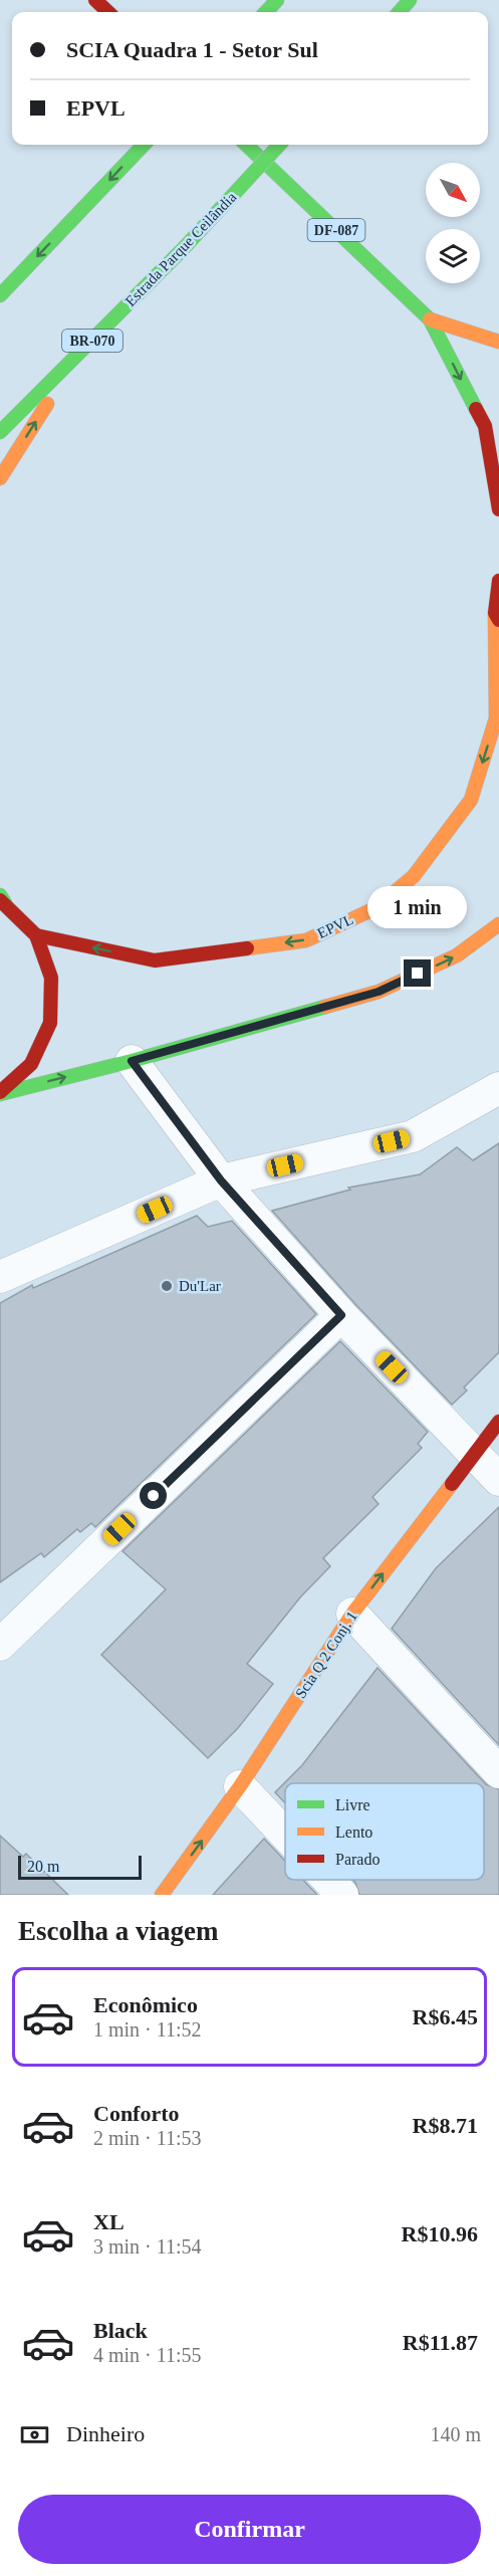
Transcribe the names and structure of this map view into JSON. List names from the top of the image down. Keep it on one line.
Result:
{"streets":{"main road":["DF-087","Estrada Parque Ceilândia","BR-070","EPVL","Scia Q 2 Conj. 1"]},"one_way":["Scia Q 2 Conj. 1"],"places":["Du'Lar"],"legend":["Livre","Lento","Parado"],"scale_bar":"20 m","north":"bottom right","page":{"banner":["SCIA Quadra 1 - Setor Sul","EPVL"],"bubble":"1 min","scale":"20 m","heading":"Escolha a viagem","list":[{"name":"Econômico","note":"1 min · 11:52","value":"R$6.45"},{"name":"Conforto","note":"2 min · 11:53","value":"R$8.71"},{"name":"XL","note":"3 min · 11:54","value":"R$10.96"},{"name":"Black","note":"4 min · 11:55","value":"R$11.87"}],"pay":["Dinheiro","140 m"],"buttons":"Confirmar"}}
